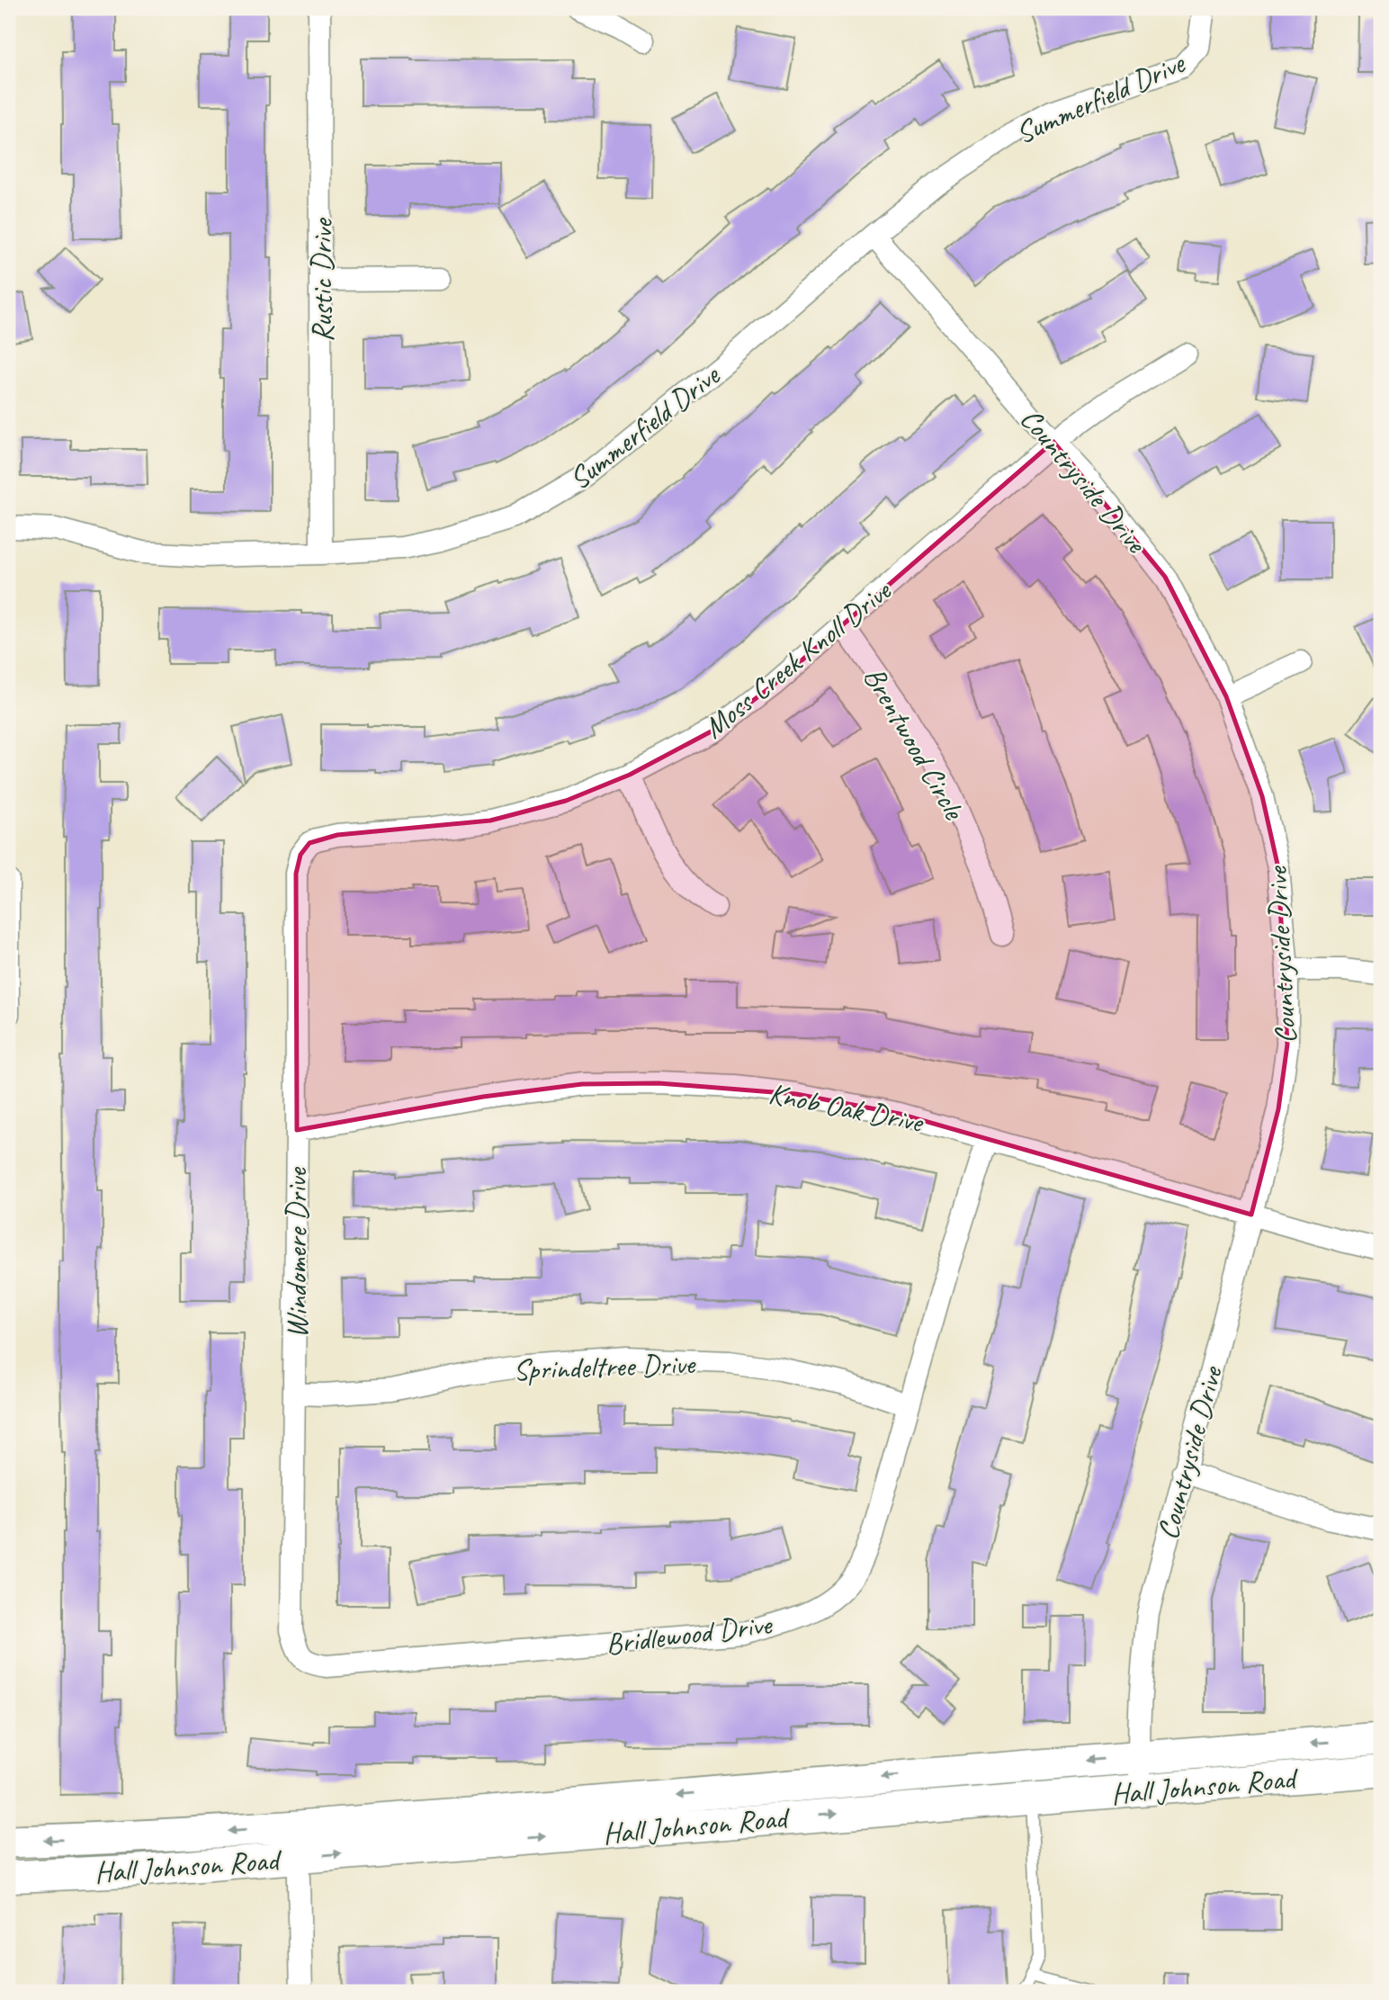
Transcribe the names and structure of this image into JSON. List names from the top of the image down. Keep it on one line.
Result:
{"streets":{"main road":["Hall Johnson Road"],"street":["Summerfield Drive","Rustic Drive","Countryside Drive","Moss Creek Knoll Drive","Brentwood Circle","Knob Oak Drive","Windomere Drive","Sprindeltree Drive","Bridlewood Drive"]},"crossings":[["Summerfield Drive","Rustic Drive"],["Summerfield Drive","Countryside Drive"],["Countryside Drive","Moss Creek Knoll Drive"],["Countryside Drive","Knob Oak Drive"],["Countryside Drive","Hall Johnson Road"],["Moss Creek Knoll Drive","Brentwood Circle"],["Moss Creek Knoll Drive","Windomere Drive"],["Knob Oak Drive","Windomere Drive"],["Knob Oak Drive","Bridlewood Drive"],["Windomere Drive","Sprindeltree Drive"],["Windomere Drive","Bridlewood Drive"],["Sprindeltree Drive","Bridlewood Drive"]]}
